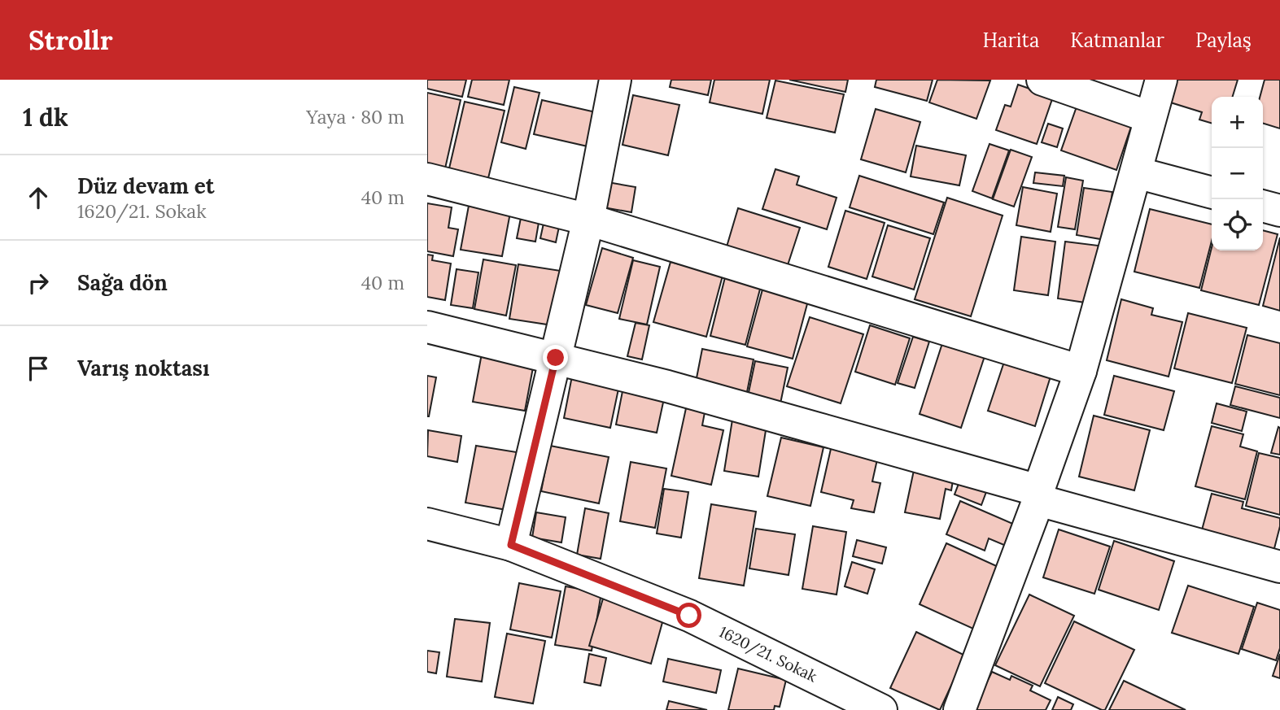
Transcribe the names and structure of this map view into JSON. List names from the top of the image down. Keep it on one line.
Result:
{"streets":{"street":["1620/21. Sokak"]},"page":{"header":"Strollr","nav":["Harita","Katmanlar","Paylaş"],"heading":["1 dk","Yaya · 80 m"],"map_buttons":["+","−"],"list":[["Düz devam et","1620/21. Sokak","40 m"],["Sağa dön","40 m"],"Varış noktası"]}}
